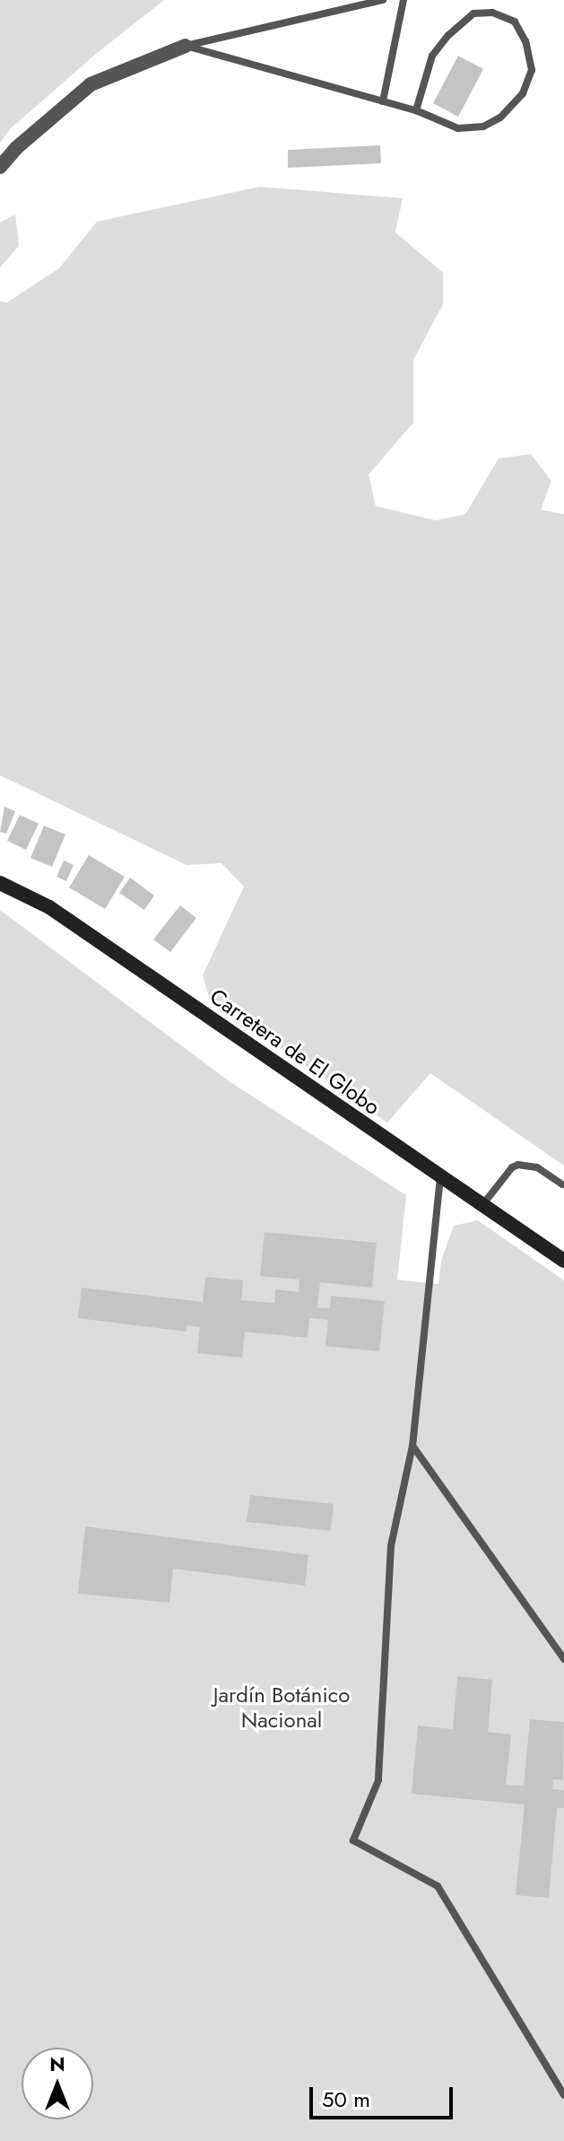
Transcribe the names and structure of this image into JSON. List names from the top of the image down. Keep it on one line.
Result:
{"streets":{"main road":["Carretera de El Globo"]},"parks":["Jardín Botánico Nacional"],"scale_bar":"50 m","north":"top"}
